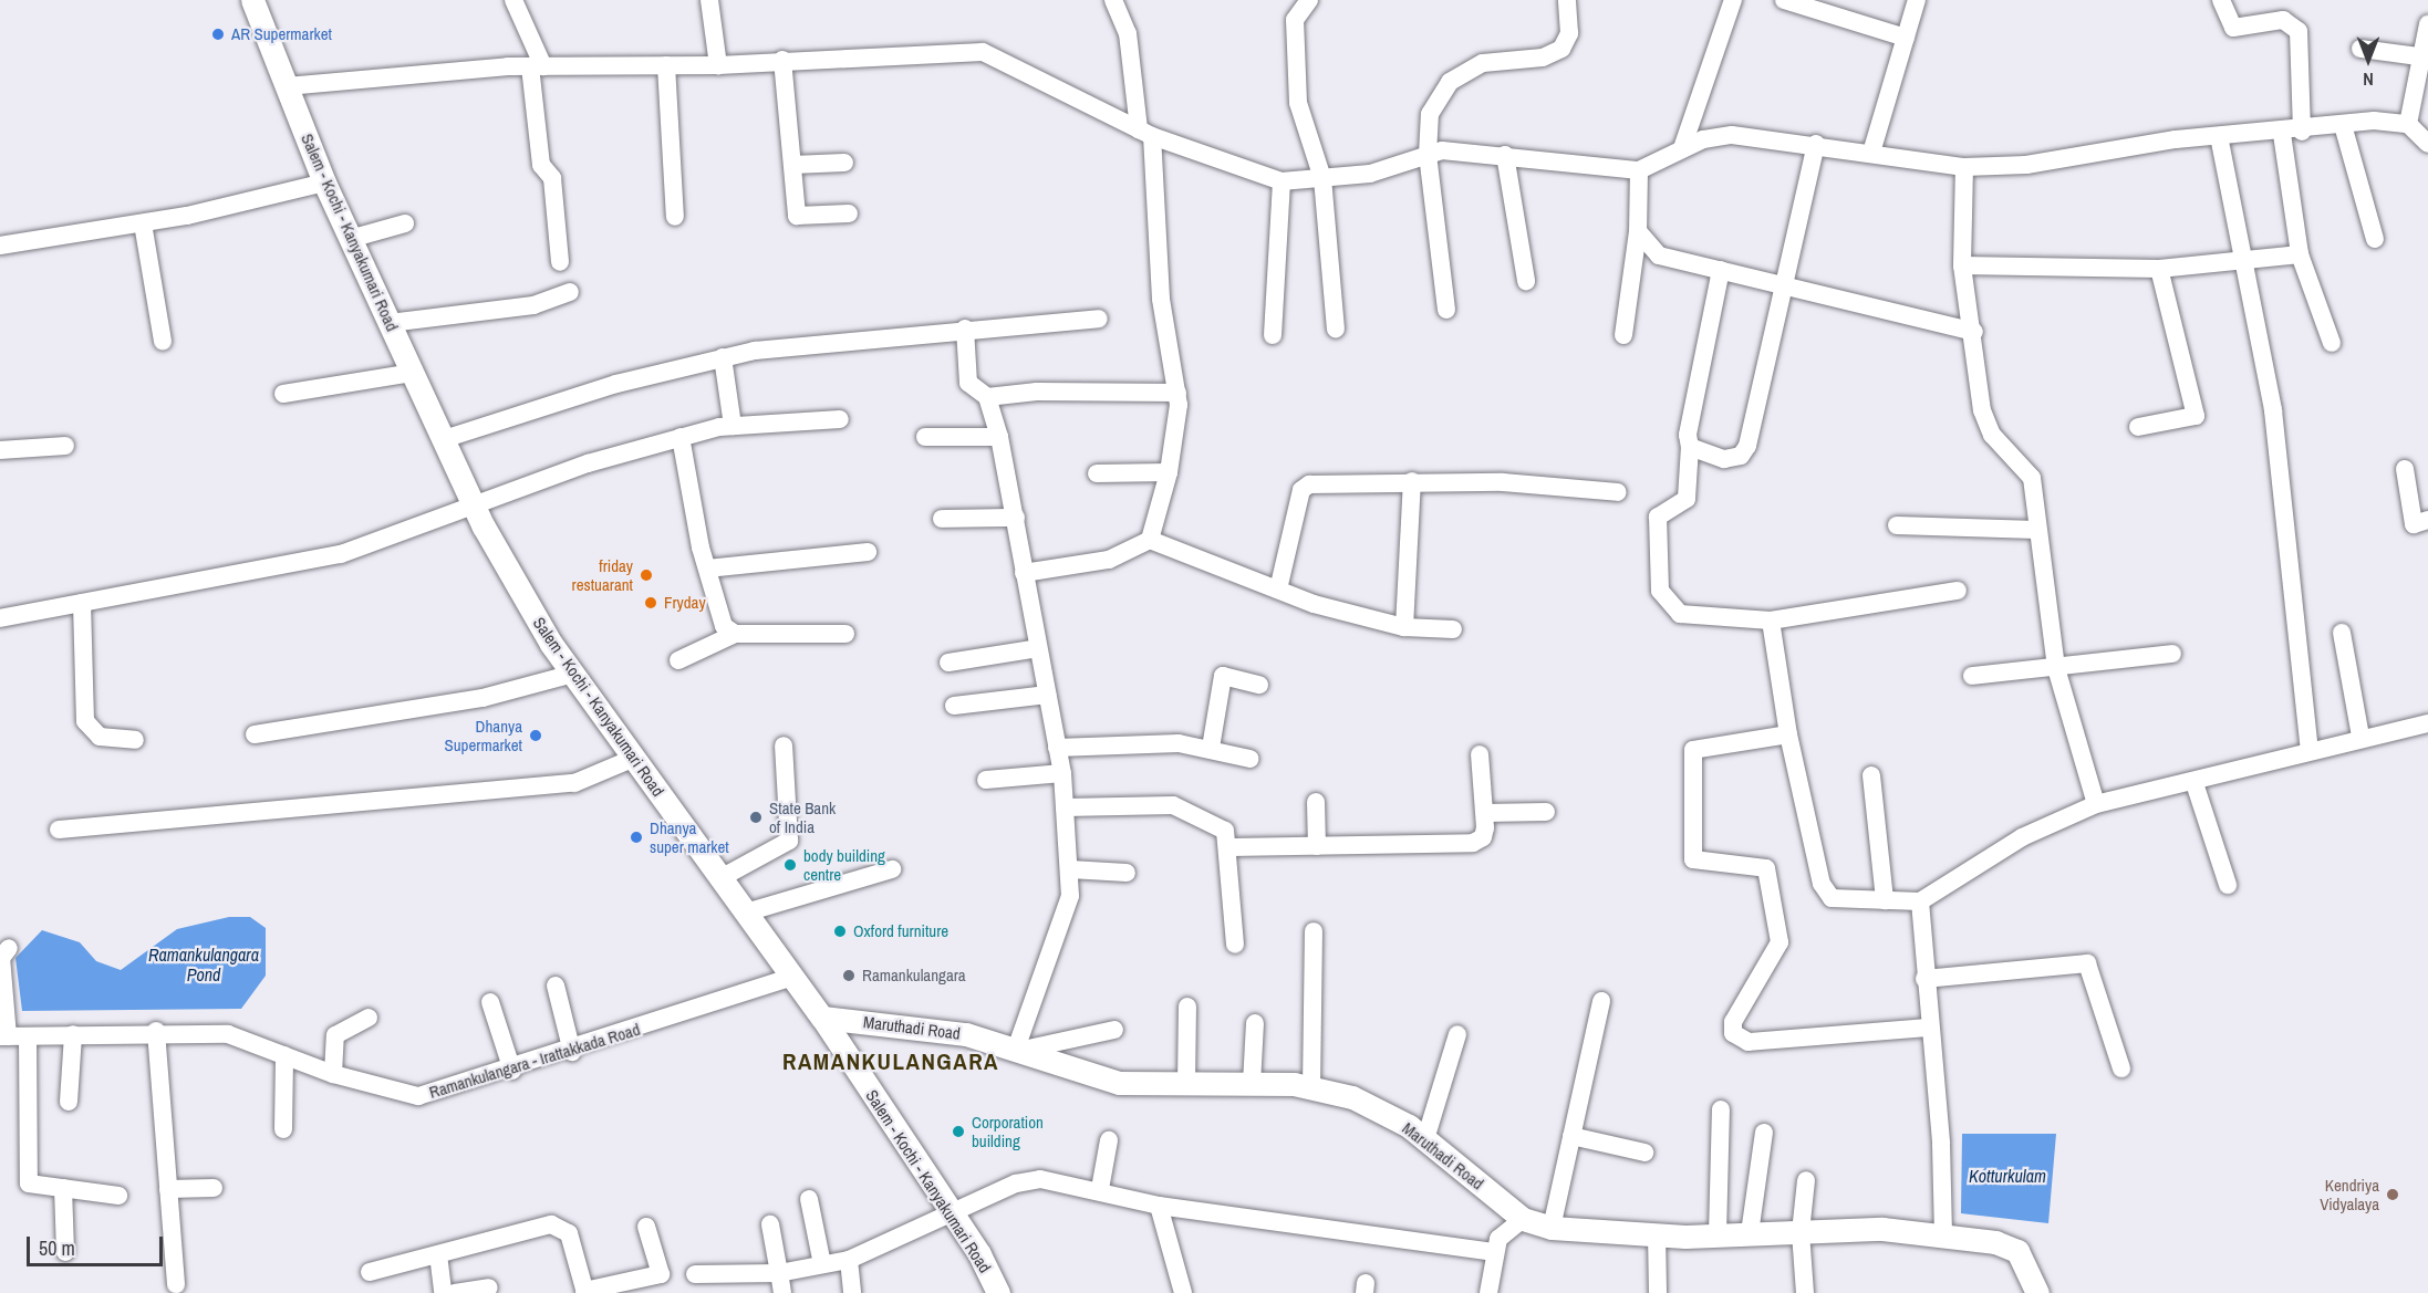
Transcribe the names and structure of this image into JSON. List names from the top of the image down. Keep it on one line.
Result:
{"streets":{"main road":["Salem - Kochi - Kanyakumari Road","Maruthadi Road"],"street":["Ramankulangara - Irattakkada Road"]},"crossings":[["Salem - Kochi - Kanyakumari Road","Maruthadi Road"],["Salem - Kochi - Kanyakumari Road","Ramankulangara - Irattakkada Road"]],"districts":["RAMANKULANGARA"],"water":["Ramankulangara Pond","Kotturkulam"],"places":["AR Supermarket","friday restuarant","Fryday","Dhanya Supermarket","State Bank of India","Dhanya super market","body building centre","Oxford furniture","Ramankulangara","Corporation building","Kendriya Vidyalaya"],"scale_bar":"50 m","north":"bottom"}
